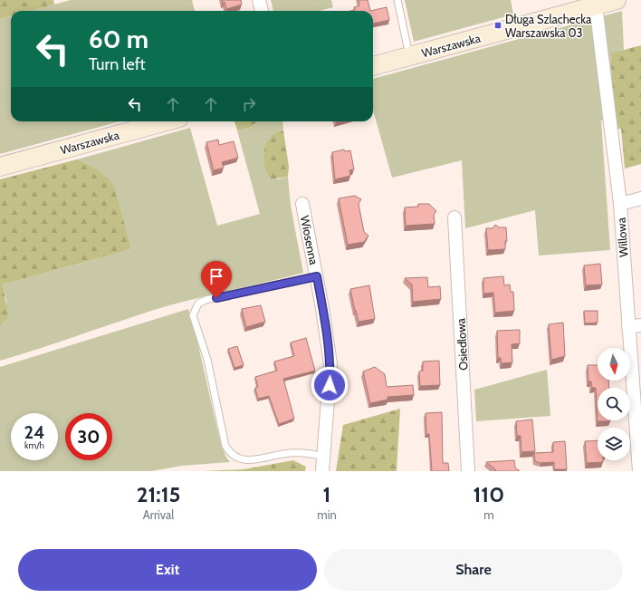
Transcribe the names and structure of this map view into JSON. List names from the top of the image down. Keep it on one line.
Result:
{"streets":{"street":["Warszawska","Willowa","Wiosenna","Osiedlowa"]},"crossings":[["Warszawska","Willowa"]],"places":{"transit":["Długa Szlachecka Warszawska 03"]},"north":"bottom","page":{"turn":["60 m","Turn left"],"speed":"24 km/h","limit":"30","eta":["21:15","Arrival","1","min","110","m"],"buttons":["Exit","Share"]}}
